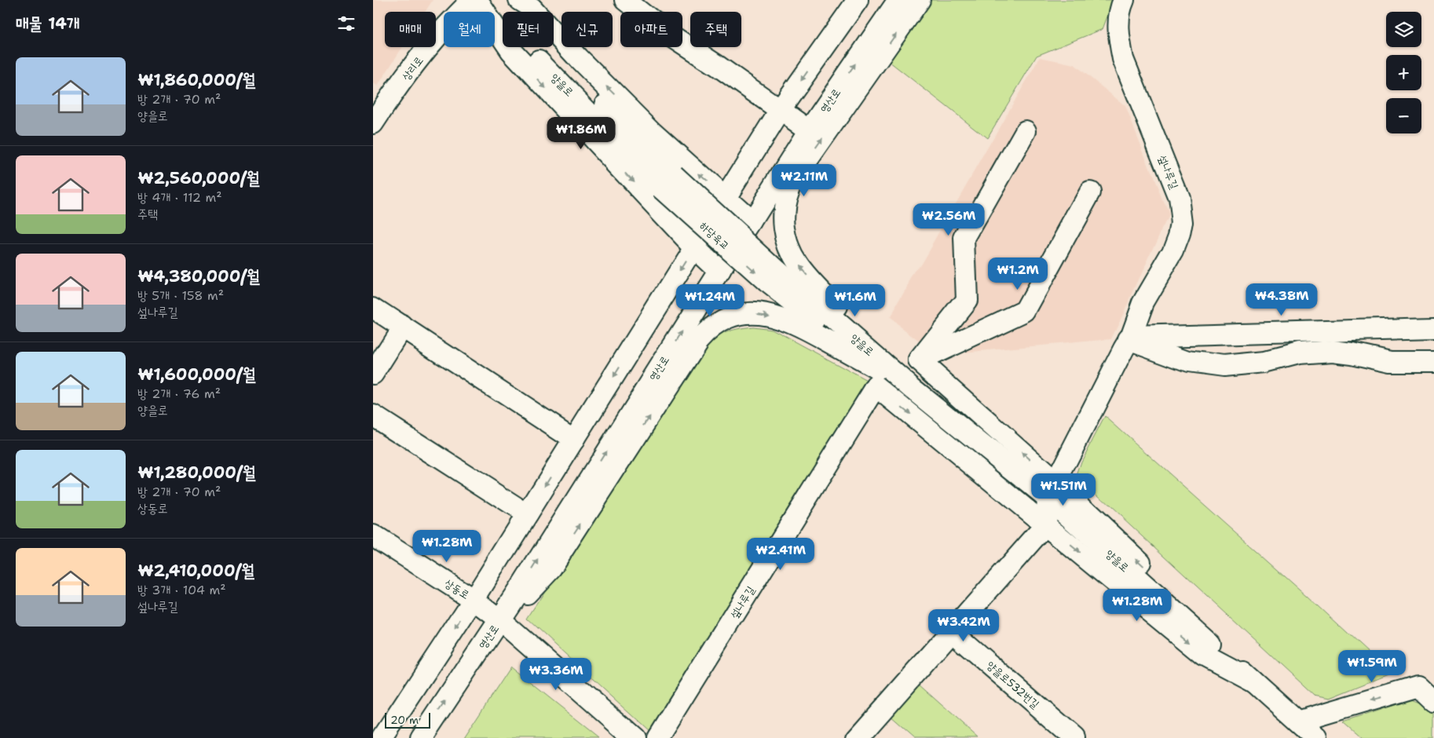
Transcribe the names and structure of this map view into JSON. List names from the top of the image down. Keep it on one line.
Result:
{"streets":{"street":["상리로","양을로","영산로","섶나루길","하당육교","상동로","양을로532번길"]},"crossings":[["양을로","섶나루길"],["양을로","하당육교"],["영산로","상동로"]],"scale_bar":"20 m","page":{"heading":"매물 14개","map_buttons":["+","−"],"chip":["매매","월세","필터","신규","아파트","주택"],"list":[{"name":"₩1,860,000/월","note":"방 2개 · 70 m² · 양을로"},{"name":"₩2,560,000/월","note":"방 4개 · 112 m² · 주택"},{"name":"₩4,380,000/월","note":"방 5개 · 158 m² · 섶나루길"},{"name":"₩1,600,000/월","note":"방 2개 · 76 m² · 양을로"},{"name":"₩1,280,000/월","note":"방 2개 · 70 m² · 상동로"},{"name":"₩2,410,000/월","note":"방 3개 · 104 m² · 섶나루길"}],"price":["₩1.86M","₩2.11M","₩2.56M","₩1.2M","₩4.38M","₩1.24M","₩1.6M","₩1.51M","₩1.28M","₩2.41M","₩1.28M","₩3.42M","₩1.59M","₩3.36M"],"scale":"20 m"}}
